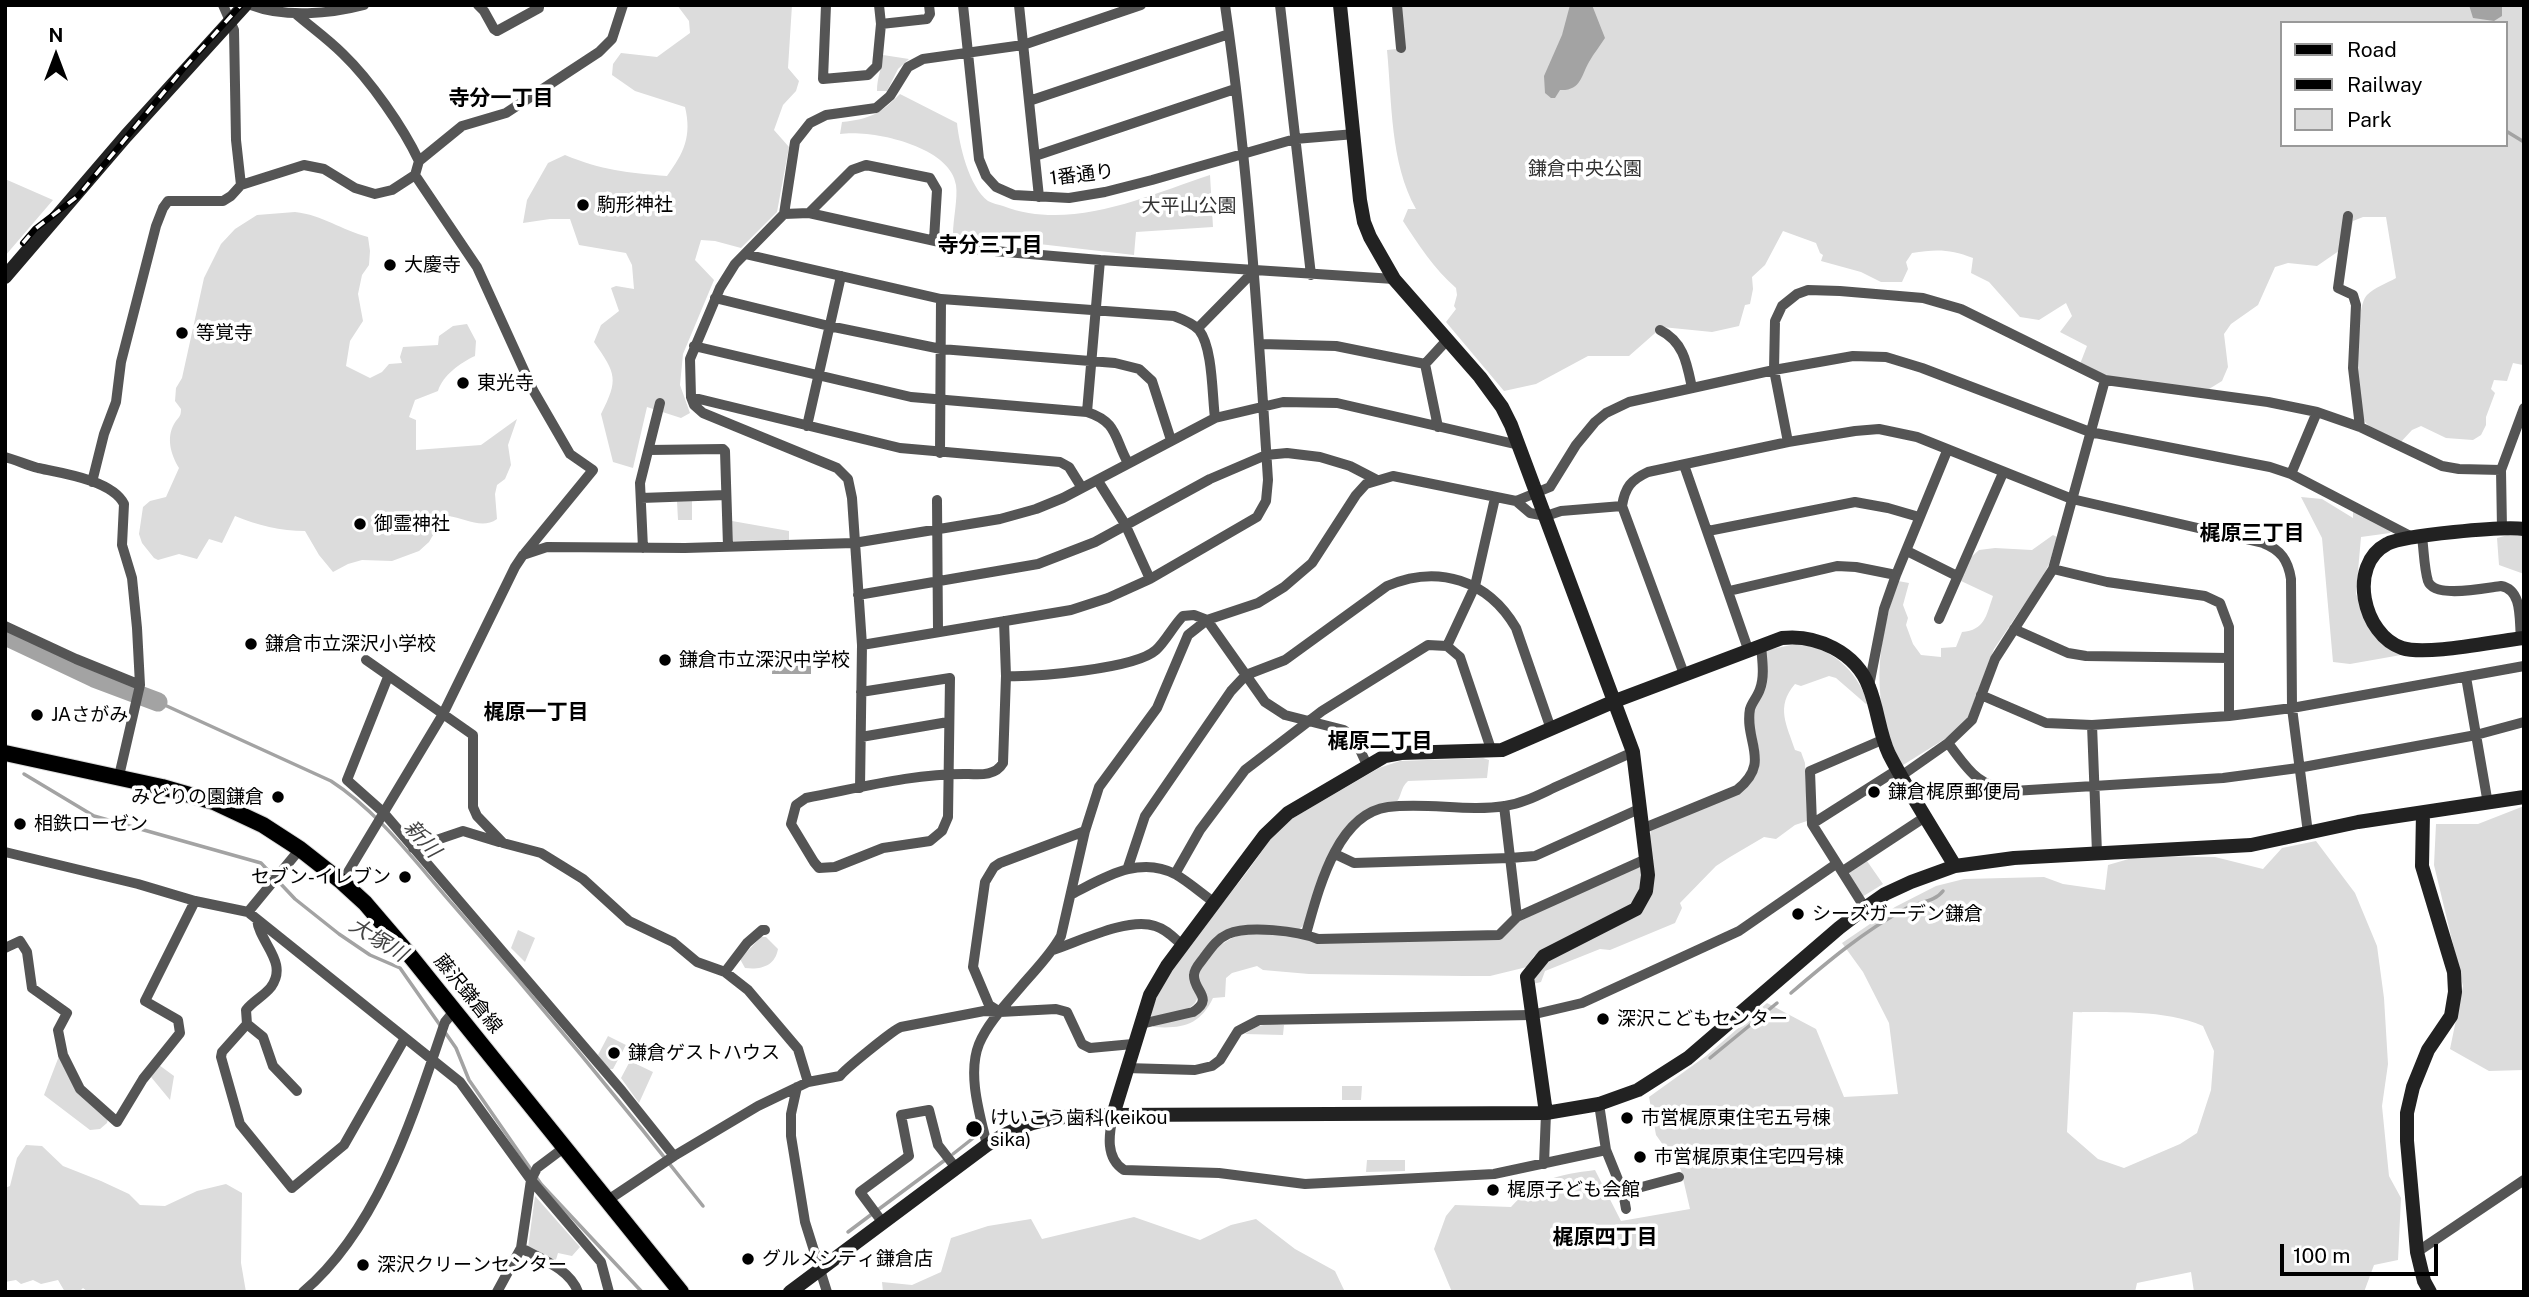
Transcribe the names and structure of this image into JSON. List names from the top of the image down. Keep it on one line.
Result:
{"streets":{"main road":["藤沢鎌倉線"],"street":["1番通り"]},"districts":["寺分一丁目","寺分三丁目","梶原三丁目","梶原一丁目","梶原二丁目","梶原四丁目"],"water":["新川","大塚川"],"parks":["鎌倉中央公園","大平山公園"],"places":["駒形神社","大慶寺","等覚寺","東光寺","御霊神社","鎌倉市立深沢小学校","鎌倉市立深沢中学校","JAさがみ","鎌倉梶原郵便局","みどりの園鎌倉","相鉄ローゼン","セブン-イレブン","シーズガーデン鎌倉","深沢こどもセンター","鎌倉ゲストハウス","市営梶原東住宅五号棟","けいこう歯科(keikou sika)","市営梶原東住宅四号棟","梶原子ども会館","グルメシティ鎌倉店","深沢クリーンセンター"],"legend":["Road","Railway","Park"],"scale_bar":"100 m","north":"top"}
